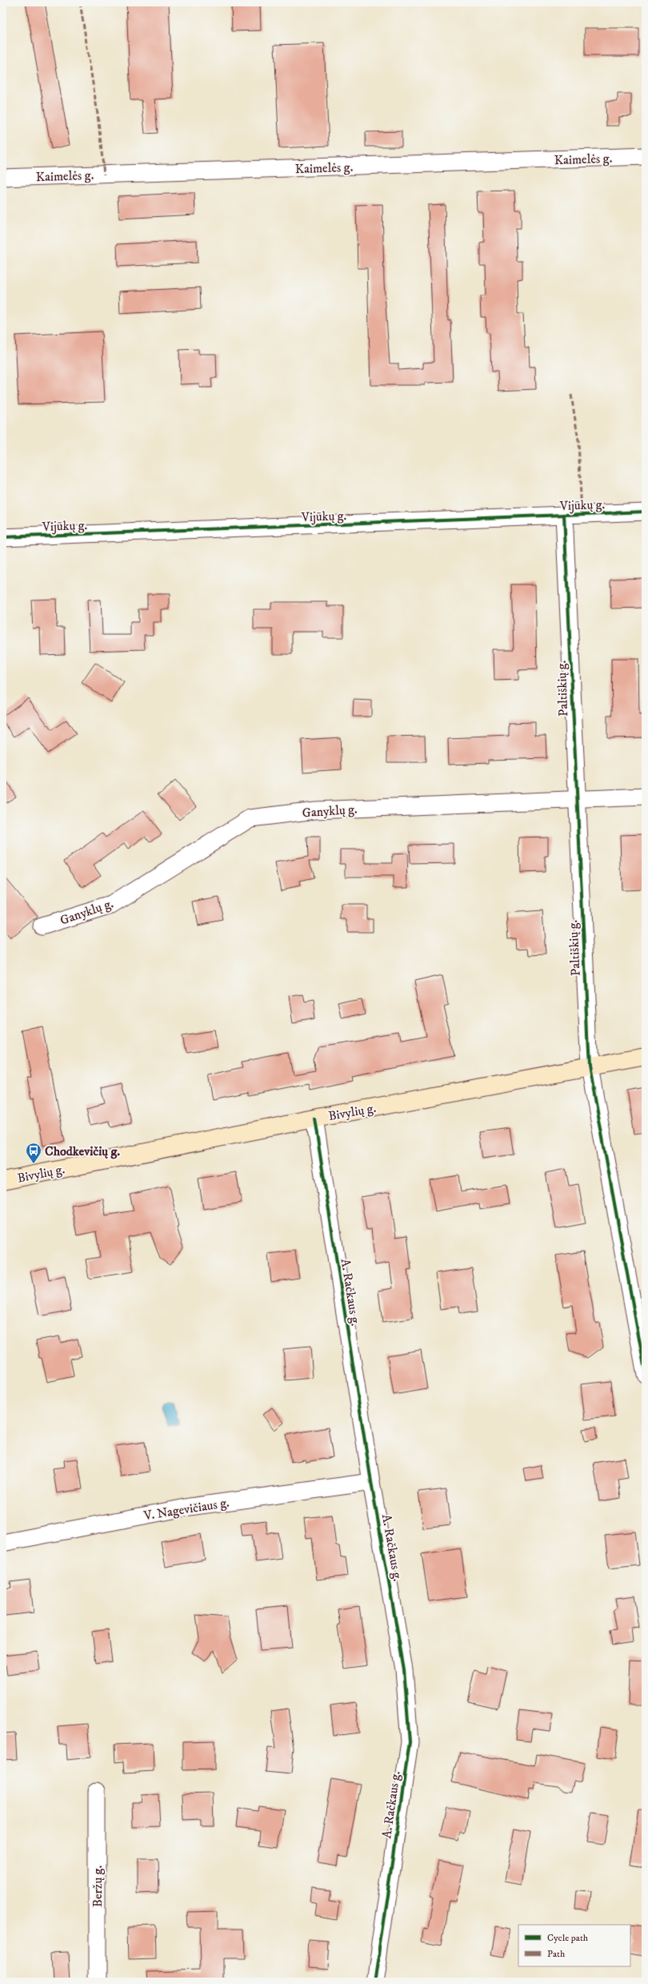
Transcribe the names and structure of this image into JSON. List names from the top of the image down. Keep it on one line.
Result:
{"streets":{"street":["Kaimelės g.","Vijūkų g.","Paltiškių g.","Ganyklų g.","Bivylių g.","A. Račkaus g.","V. Nagevičiaus g.","Beržų g."]},"crossings":[["Vijūkų g.","Paltiškių g."],["Paltiškių g.","Ganyklų g."],["Paltiškių g.","Bivylių g."],["Bivylių g.","A. Račkaus g."],["A. Račkaus g.","V. Nagevičiaus g."]],"places":{"bus stop":["Chodkevičių g."]},"legend":["Cycle path","Path"]}
